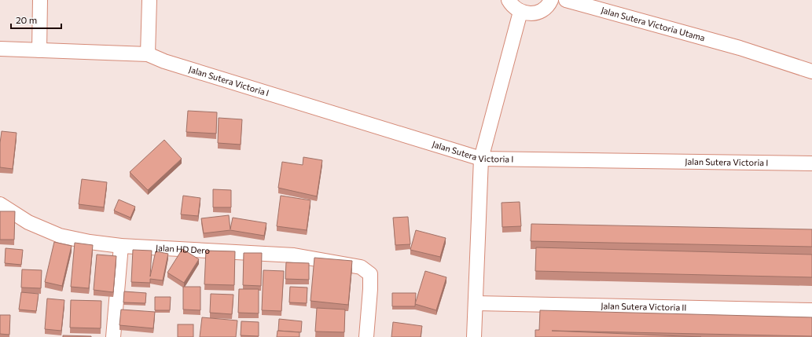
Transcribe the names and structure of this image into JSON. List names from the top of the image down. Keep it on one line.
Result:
{"streets":{"street":["Jalan Sutera Victoria Utama","Jalan Sutera Victoria I","Jalan HD Dero","Jalan Sutera Victoria II"]},"scale_bar":"20 m"}
